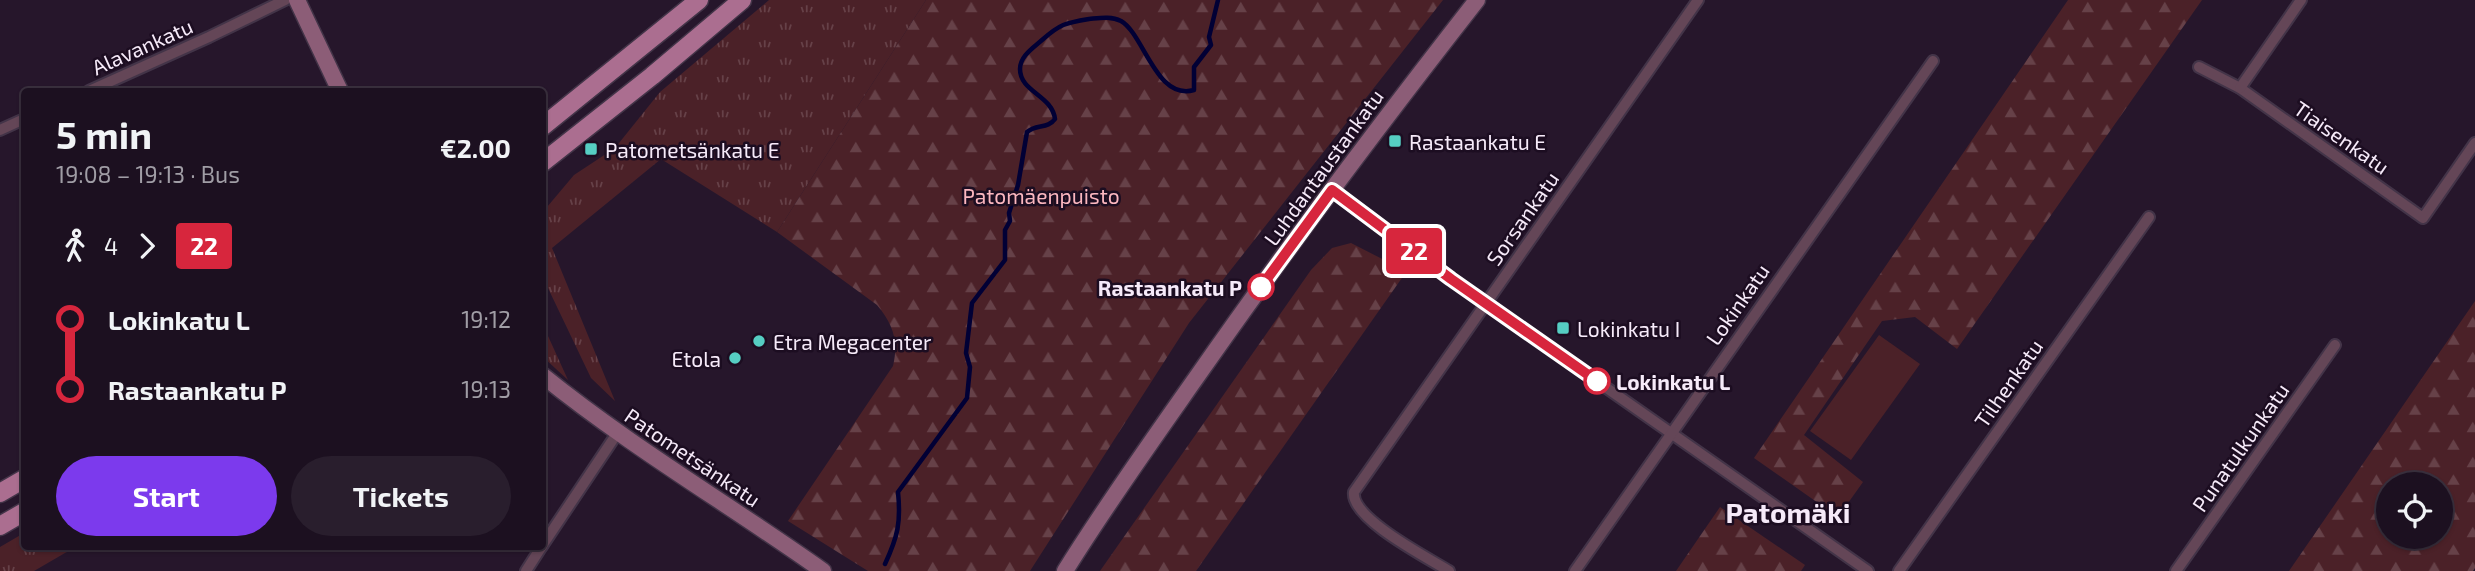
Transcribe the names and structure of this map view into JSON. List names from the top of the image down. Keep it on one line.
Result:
{"streets":{"street":["Alavankatu","Tiaisenkatu","Luhdantaustankatu","Sorsankatu","Lokinkatu","Tilhenkatu","Punatulkunkatu","Patometsänkatu"]},"districts":["Patomäki"],"parks":["Patomäenpuisto"],"places":{"transit":["Rastaankatu E","Patometsänkatu E","Lokinkatu I"],"other":["Rastaankatu P","Etra Megacenter","Etola","Lokinkatu L"]},"lines":["bus line 22"],"page":{"on_map":"22","heading":["5 min","19:08 – 19:13 · Bus","€2.00"],"legs":["4","22"],"list":[{"name":"Lokinkatu L","value":"19:12"},{"name":"Rastaankatu P","value":"19:13"}],"buttons":["Start","Tickets"]}}
